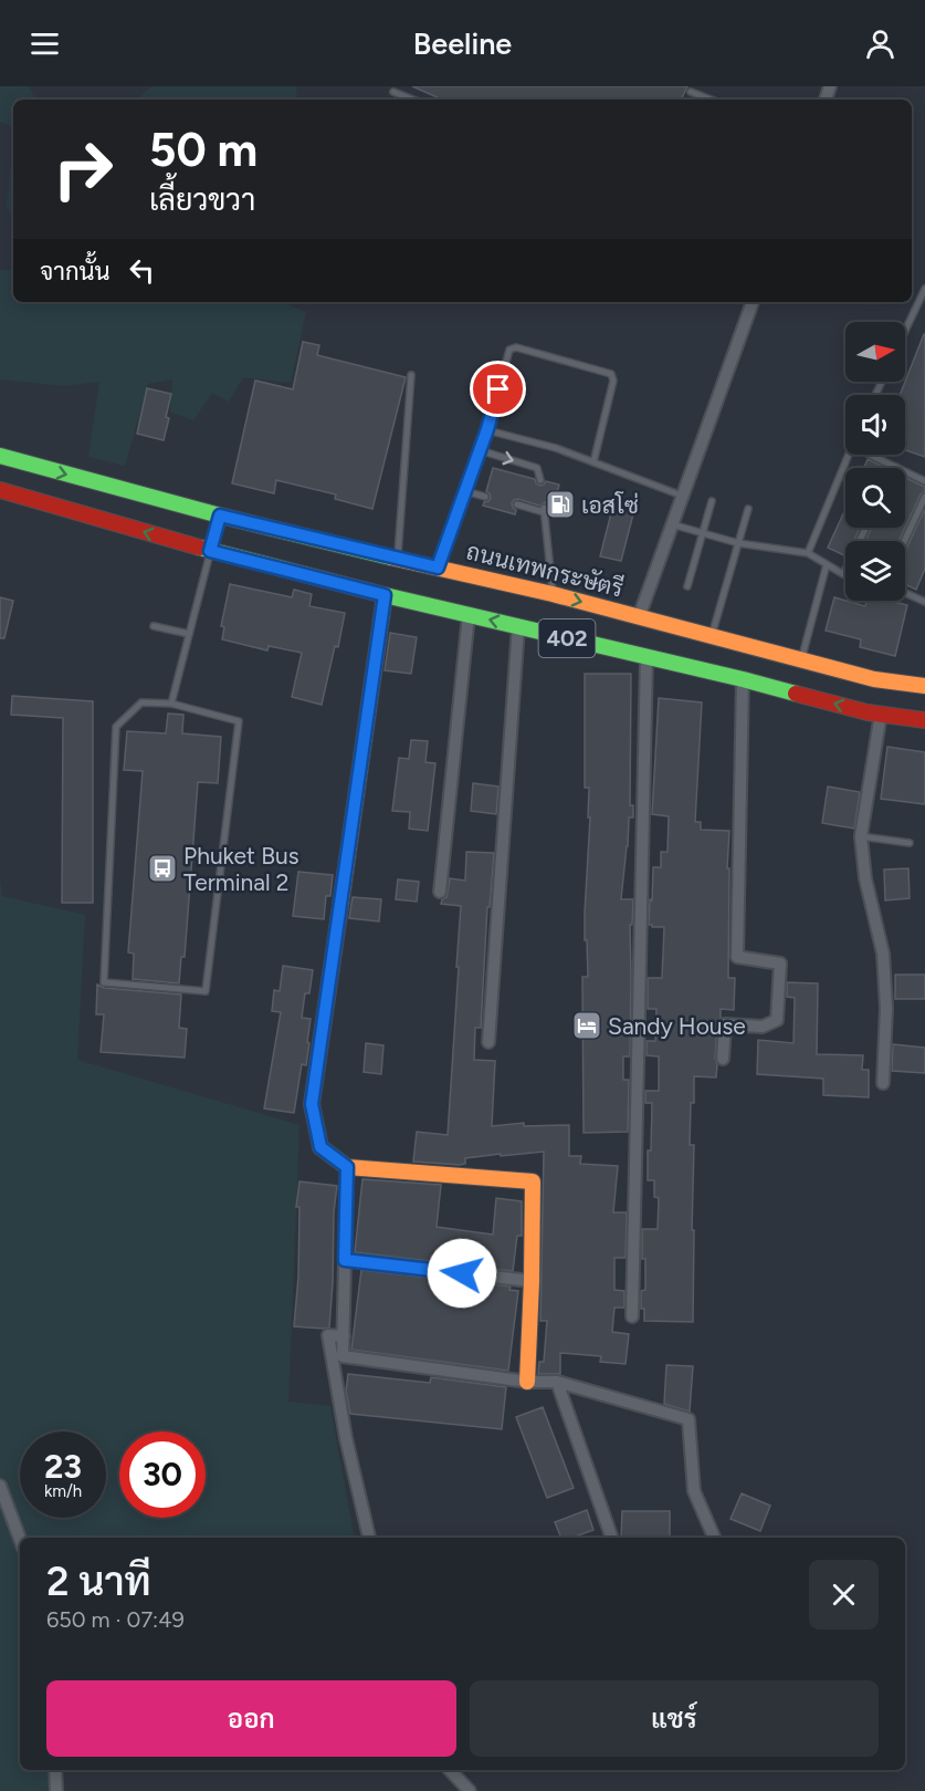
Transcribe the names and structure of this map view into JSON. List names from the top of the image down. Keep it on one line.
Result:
{"streets":{"main road":["ถนนเทพกระษัตรี","402"]},"places":{"fuel station":["เอสโซ่"],"bus stop":["Phuket Bus Terminal 2"],"hotel":["Sandy House"]},"north":"right","page":{"header":"Beeline","turn":["50 m","เลี้ยวขวา"],"then":"จากนั้น","speed":"23 km/h","limit":"30","heading":["2 นาที","650 m · 07:49"],"buttons":["ออก","แชร์"]}}
